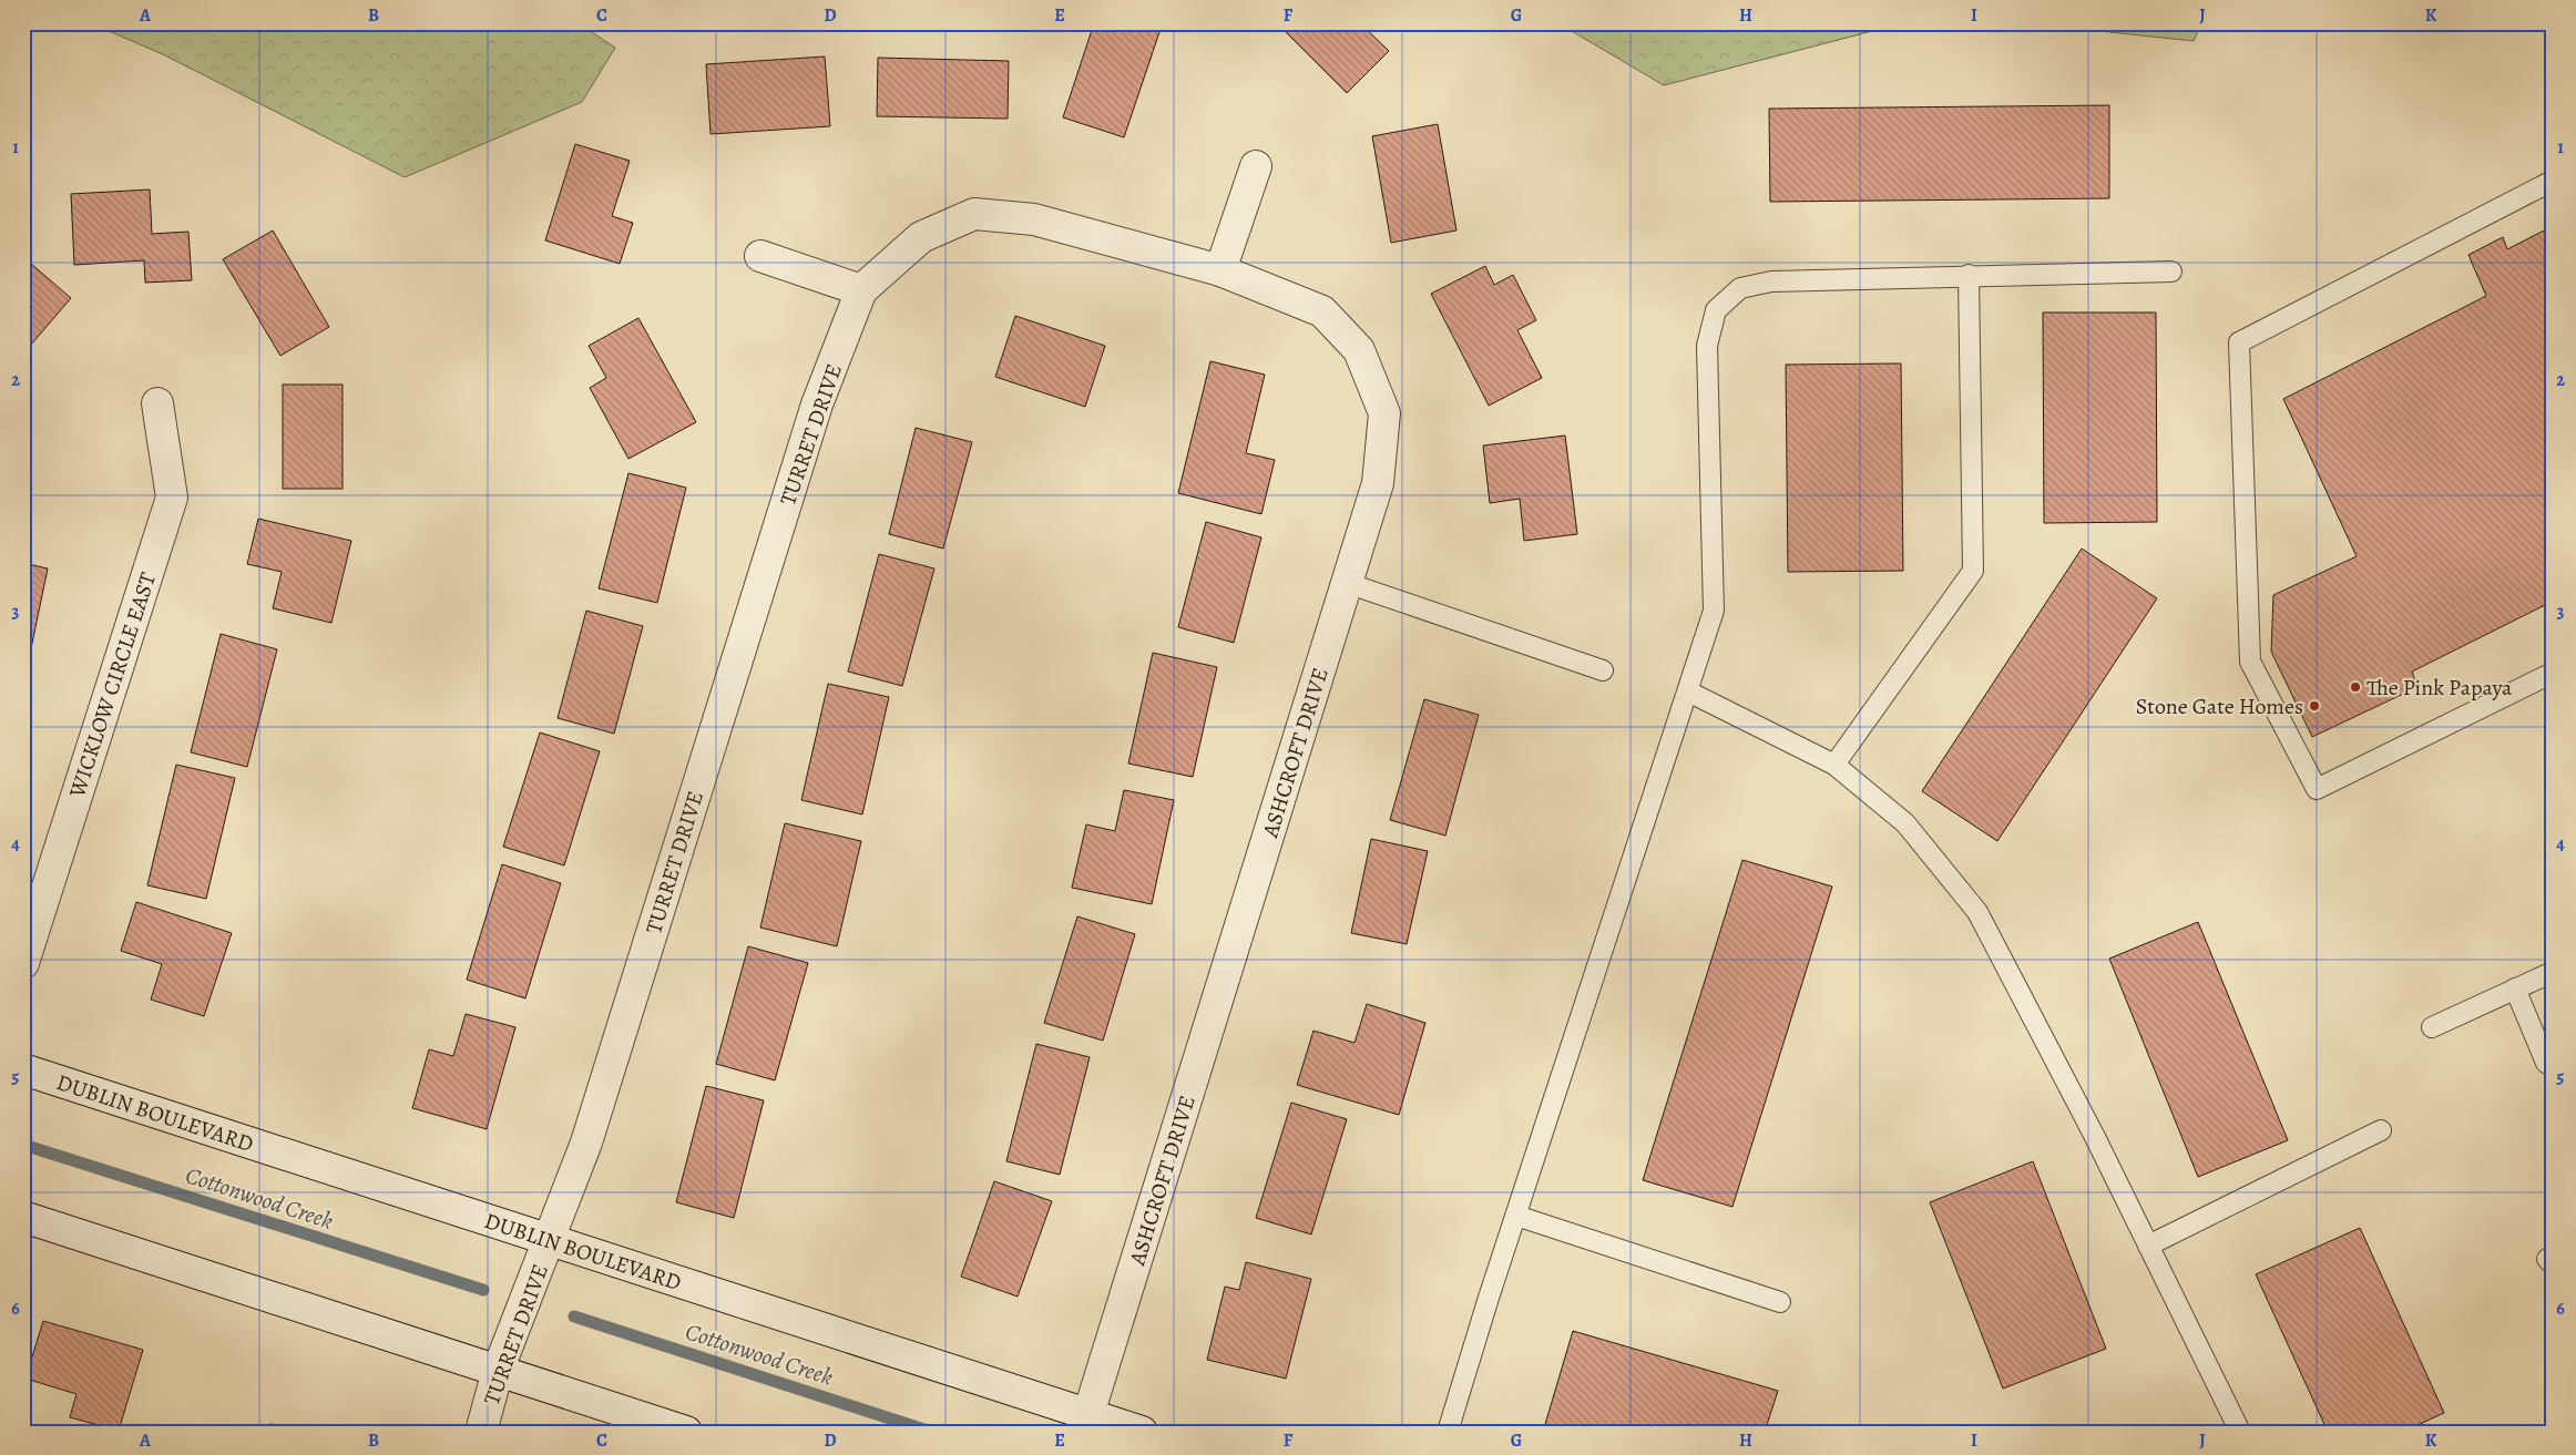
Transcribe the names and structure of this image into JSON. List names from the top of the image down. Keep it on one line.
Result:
{"streets":{"street":["TURRET DRIVE","WICKLOW CIRCLE EAST","ASHCROFT DRIVE","DUBLIN BOULEVARD"]},"crossings":[["TURRET DRIVE","ASHCROFT DRIVE"],["TURRET DRIVE","DUBLIN BOULEVARD"],["ASHCROFT DRIVE","DUBLIN BOULEVARD"]],"water":["Cottonwood Creek"],"places":["The Pink Papaya","Stone Gate Homes"],"grid":{"columns":["A","B","C","D","E","F","G","H","I","J","K"],"rows":["1","2","3","4","5","6"]}}
